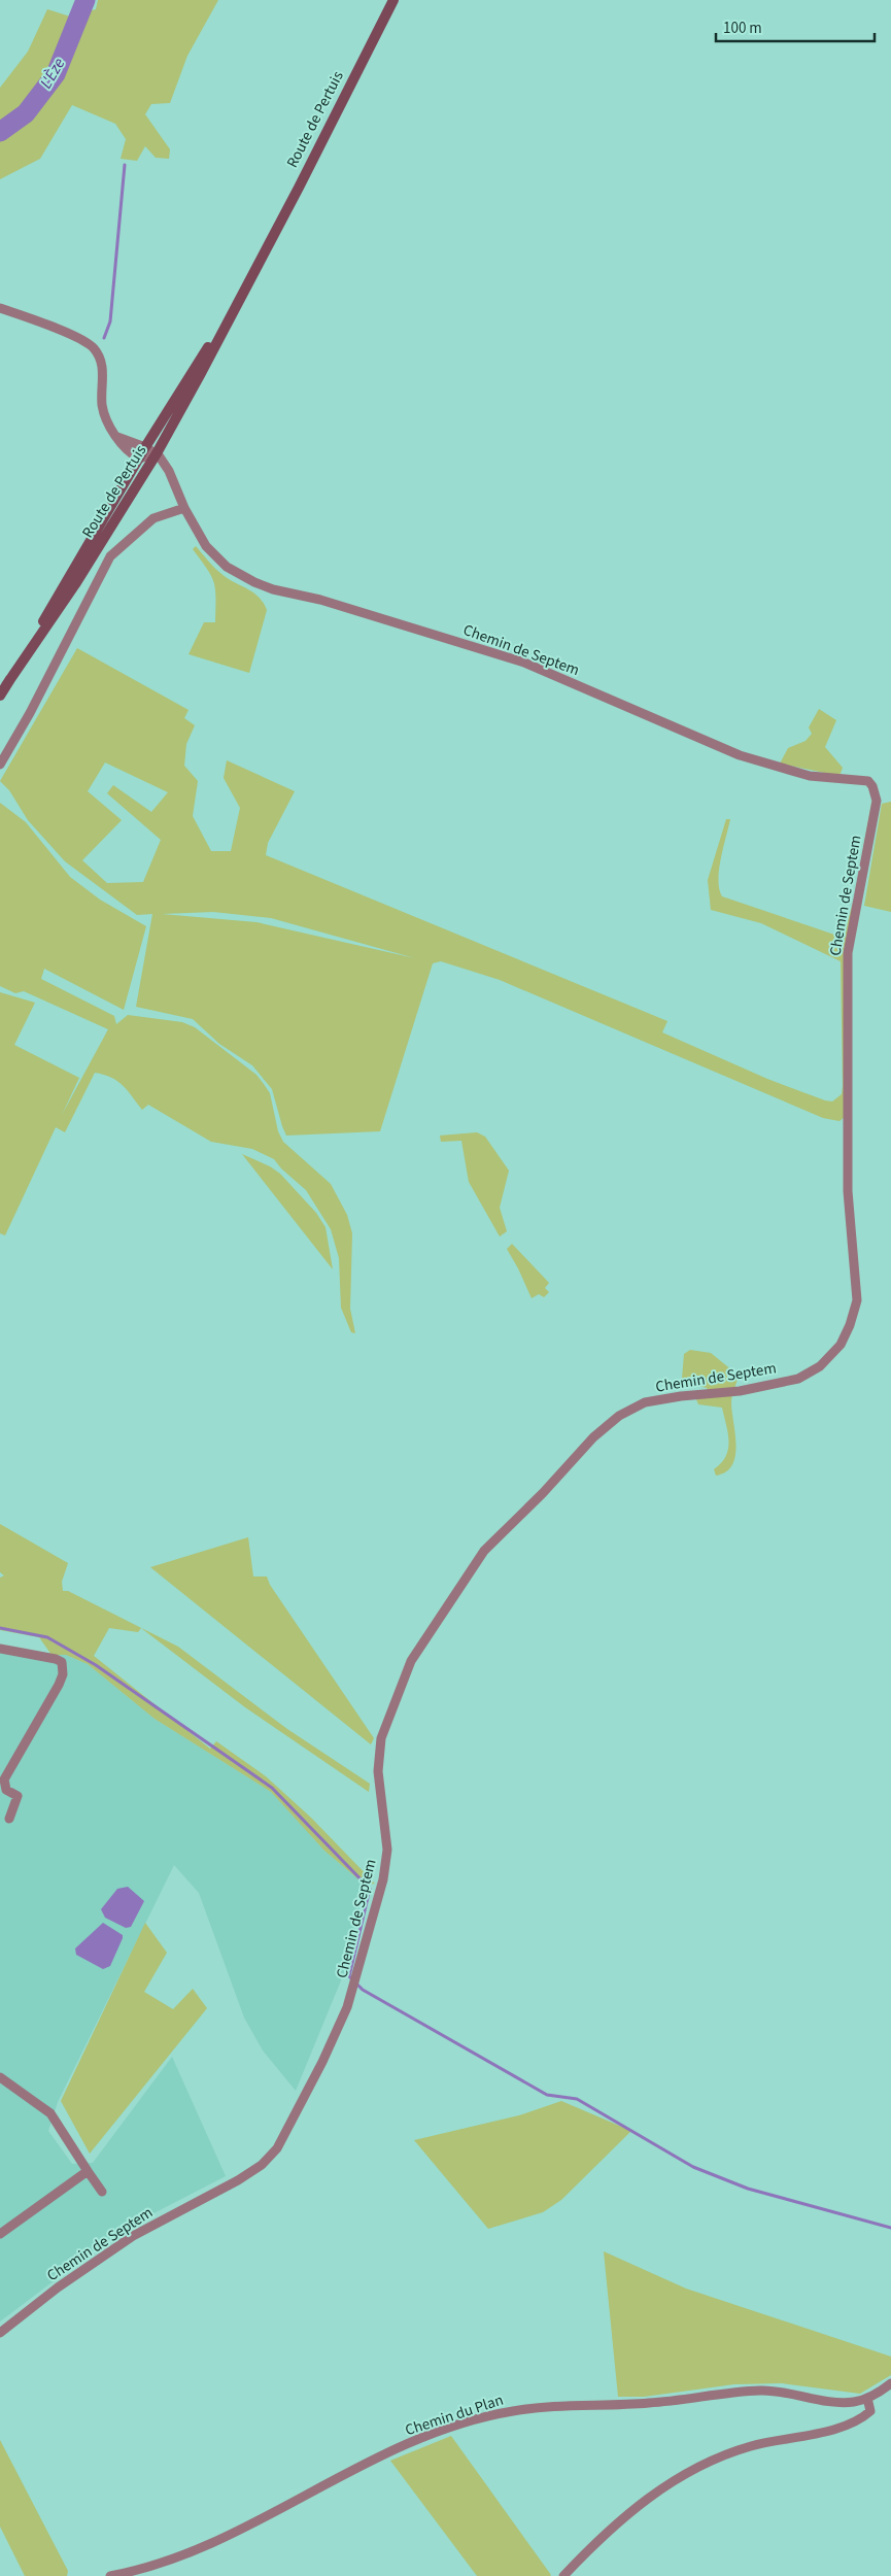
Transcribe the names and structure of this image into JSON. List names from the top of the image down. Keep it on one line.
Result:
{"streets":{"main road":["Route de Pertuis"],"street":["Chemin de Septem","Chemin du Plan"]},"crossings":[["Route de Pertuis","Chemin de Septem"]],"water":["L'Èze"],"scale_bar":"100 m"}
